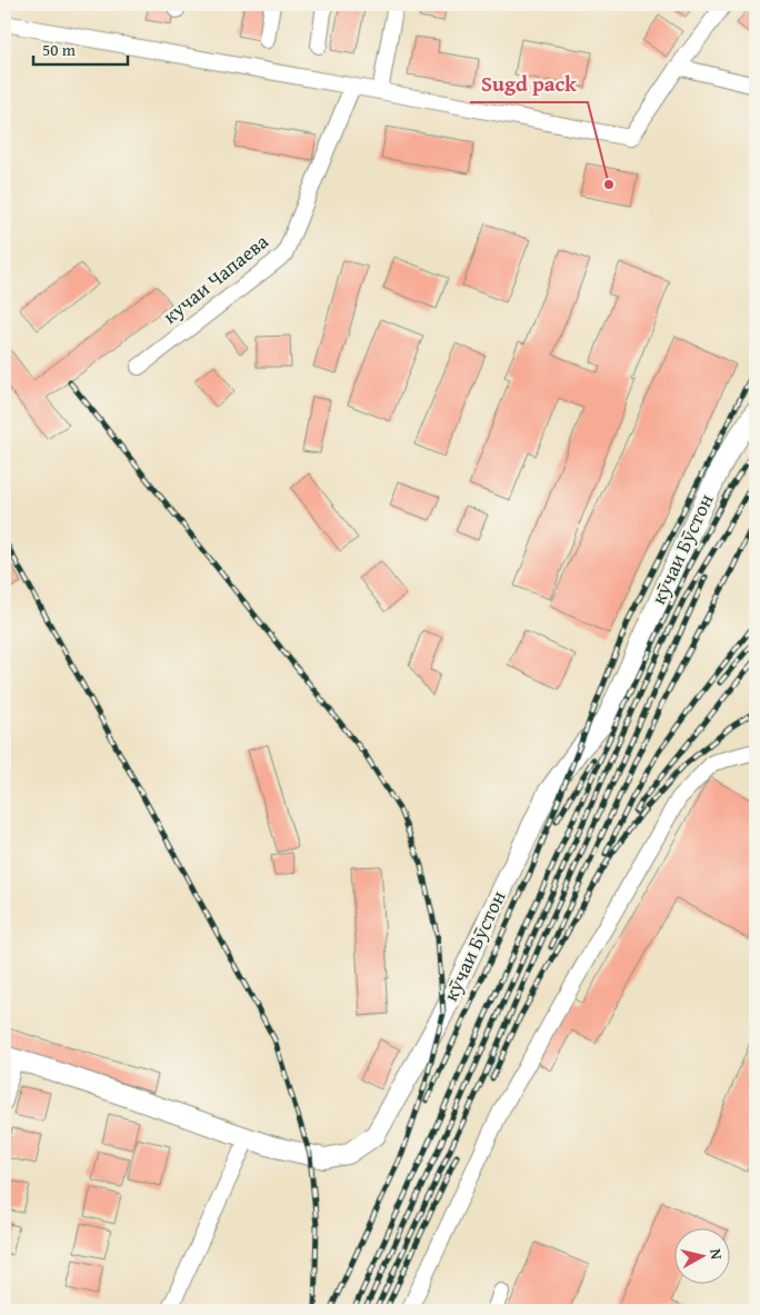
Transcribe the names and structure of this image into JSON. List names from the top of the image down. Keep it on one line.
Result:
{"streets":{"main road":["кӯчаи Бӯстон"],"street":["кучаи Чапаева"]},"places":["Sugd pack"],"scale_bar":"50 m","north":"right"}
